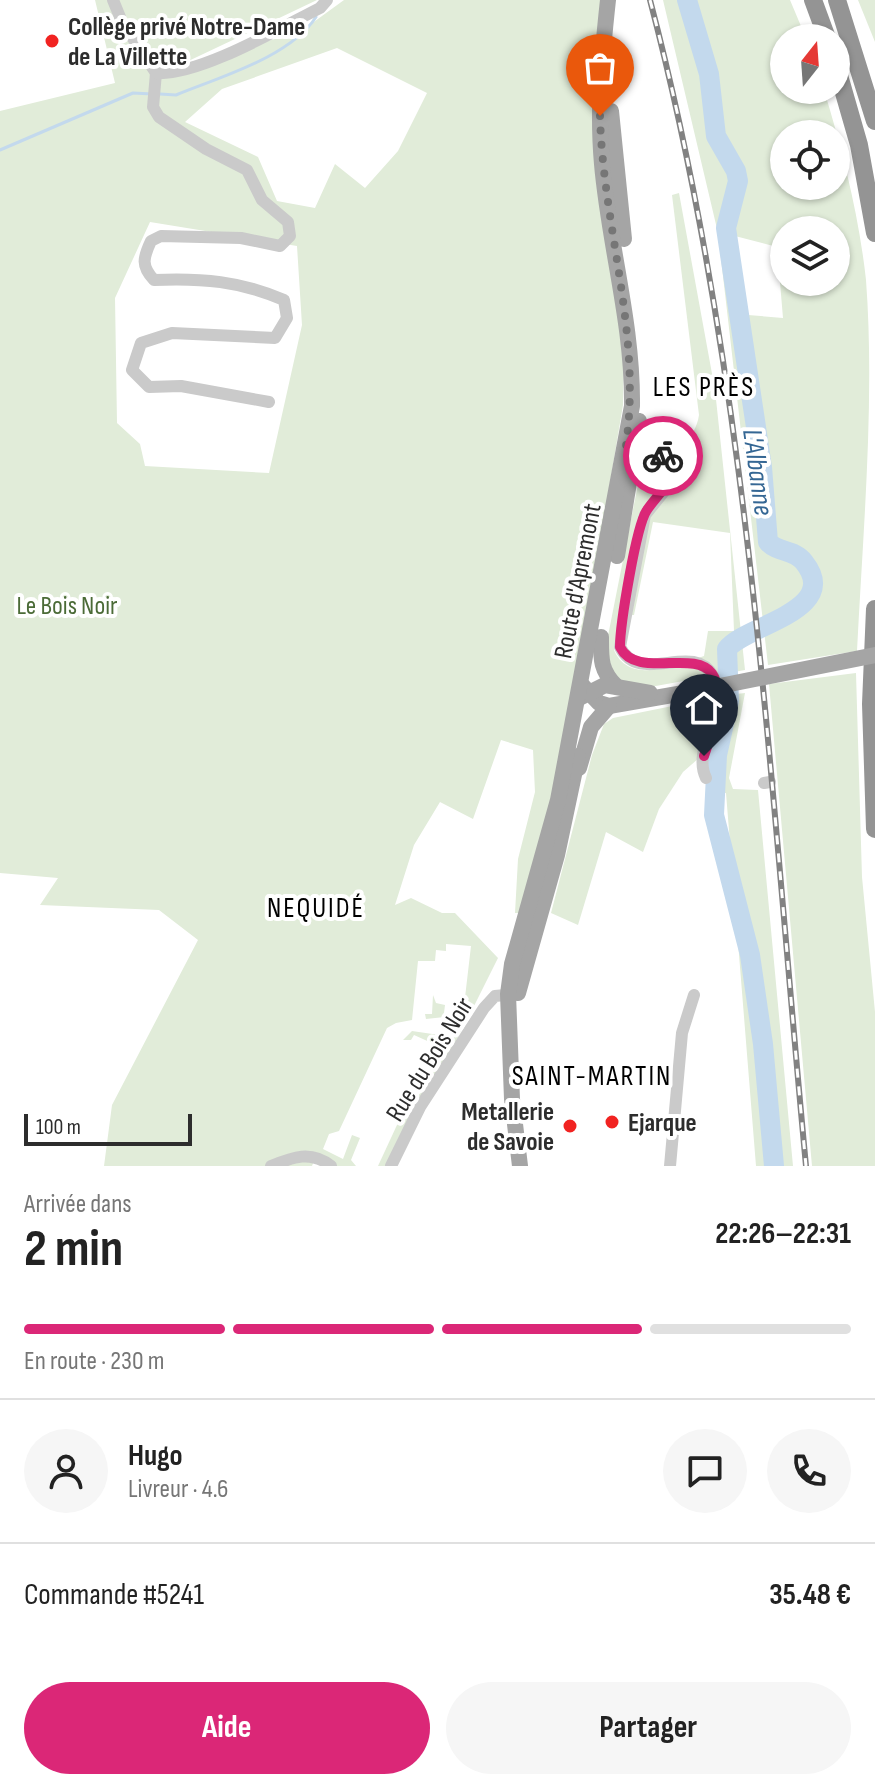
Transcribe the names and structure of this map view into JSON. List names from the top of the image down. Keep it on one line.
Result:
{"streets":{"main road":["Route d'Apremont"],"street":["Rue du Bois Noir"]},"crossings":[["Route d'Apremont","Rue du Bois Noir"]],"districts":["LES PRÈS","NEQUIDÉ","SAINT-MARTIN"],"water":["L'Albanne"],"parks":["Le Bois Noir"],"places":["Collège privé Notre-Dame de La Villette","Ejarque","Metallerie de Savoie"],"scale_bar":"100 m","north":"top","page":{"scale":"100 m","heading":["2 min","Arrivée dans","22:26–22:31"],"panel":["Hugo","Livreur · 4.6","Commande #5241","35.48 €"],"bar":"En route · 230 m","buttons":["Aide","Partager"]}}
